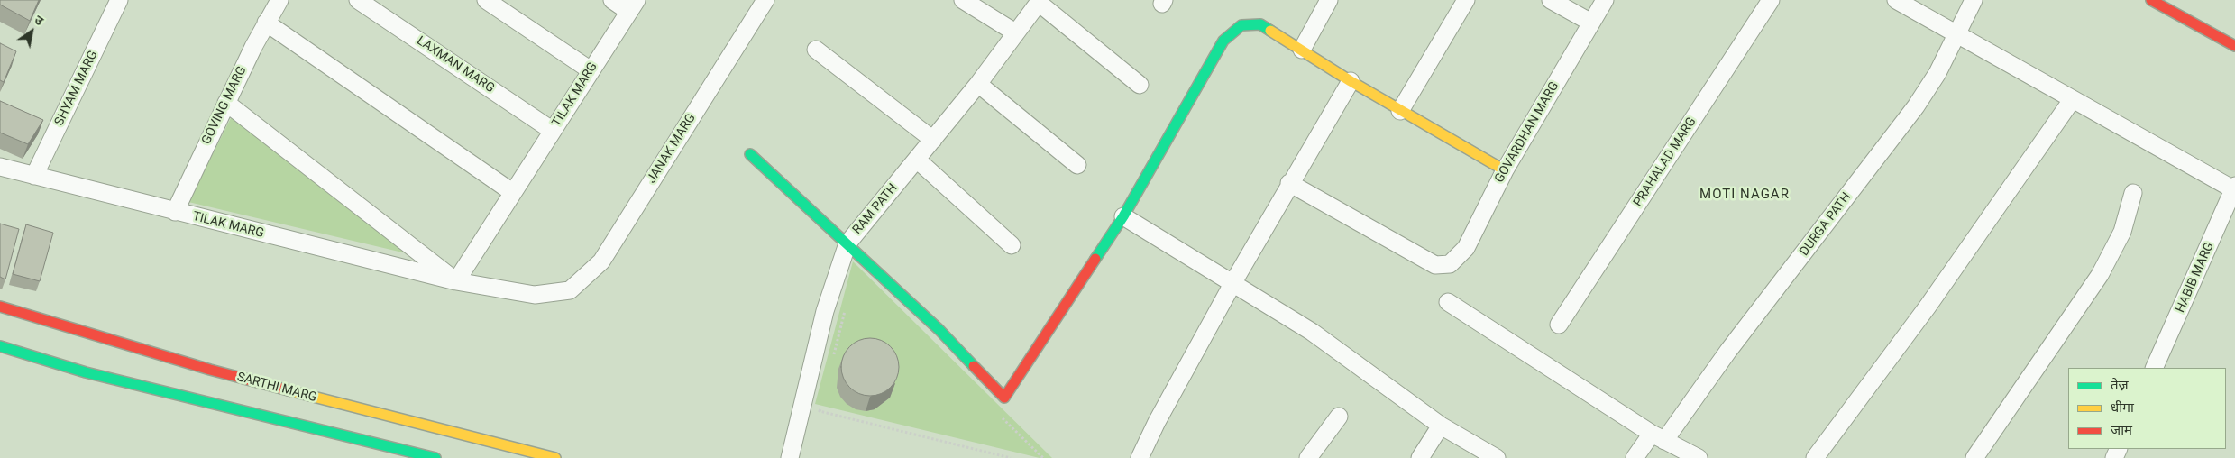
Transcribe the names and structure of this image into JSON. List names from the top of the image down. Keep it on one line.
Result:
{"streets":{"street":["LAXMAN MARG","SHYAM MARG","TILAK MARG","GOVING MARG","GOVARDHAN MARG","JANAK MARG","PRAHALAD MARG","RAM PATH","DURGA PATH","HABIB MARG","SARTHI MARG"]},"crossings":[["LAXMAN MARG","TILAK MARG"],["SHYAM MARG","TILAK MARG"],["TILAK MARG","GOVING MARG"],["TILAK MARG","JANAK MARG"]],"districts":["MOTI NAGAR"],"legend":["तेज़","धीमा","जाम"],"north":"top right"}
